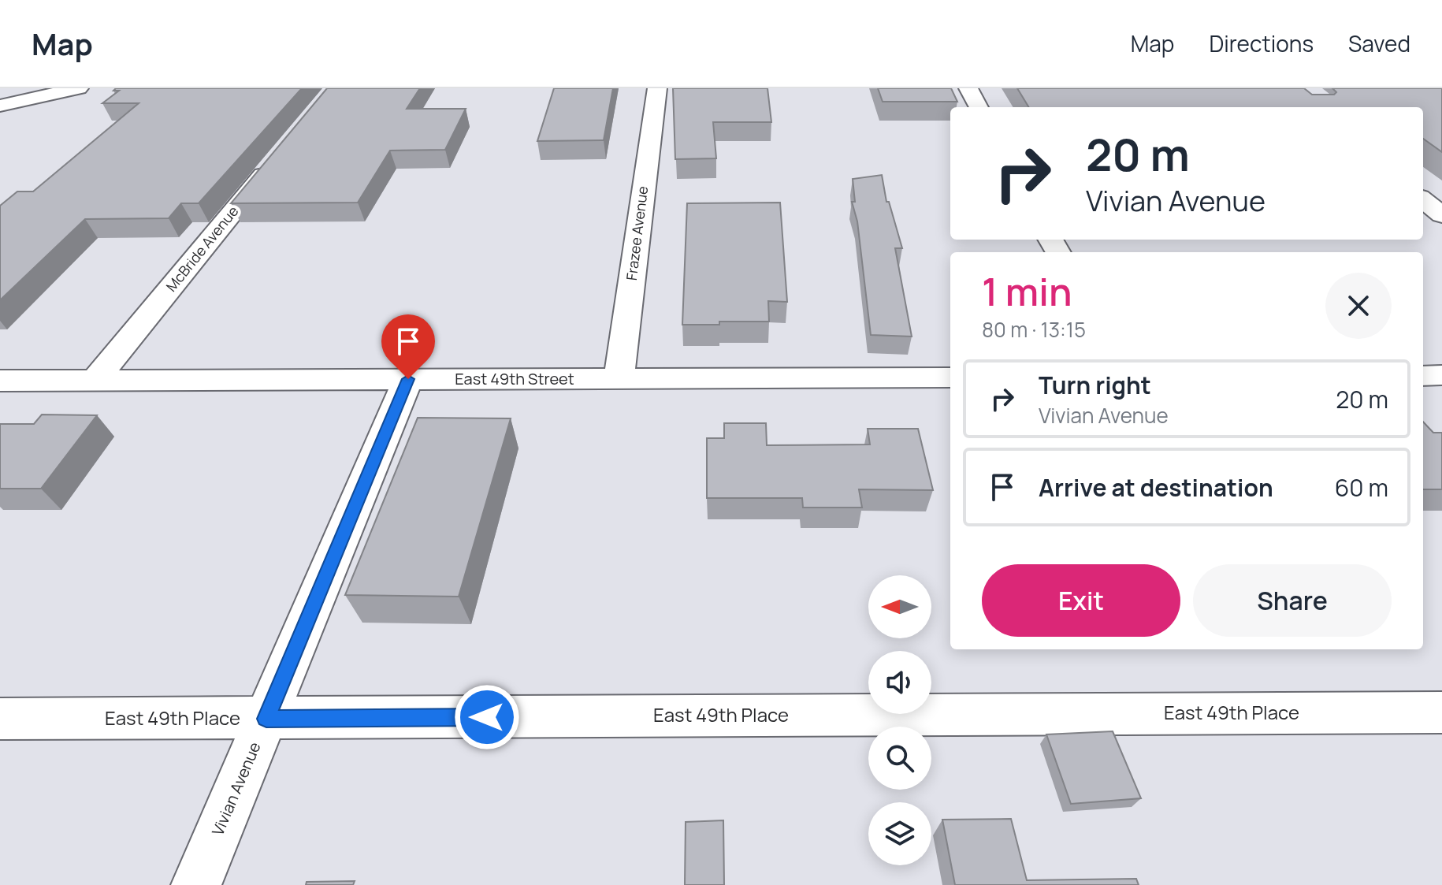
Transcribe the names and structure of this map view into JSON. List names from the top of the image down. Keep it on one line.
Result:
{"streets":{"street":["Frazee Avenue","McBride Avenue","East 49th Street","East 49th Place","Vivian Avenue"]},"crossings":[["Frazee Avenue","East 49th Street"],["McBride Avenue","East 49th Street"],["East 49th Street","Vivian Avenue"],["East 49th Place","Vivian Avenue"]],"north":"left","page":{"header":"Map","nav":["Map","Directions","Saved"],"turn":["20 m","Vivian Avenue"],"heading":["1 min","80 m · 13:15"],"list":[{"name":"Turn right","note":"Vivian Avenue","value":"20 m"},{"name":"Arrive at destination","value":"60 m"}],"buttons":["Exit","Share"]}}
